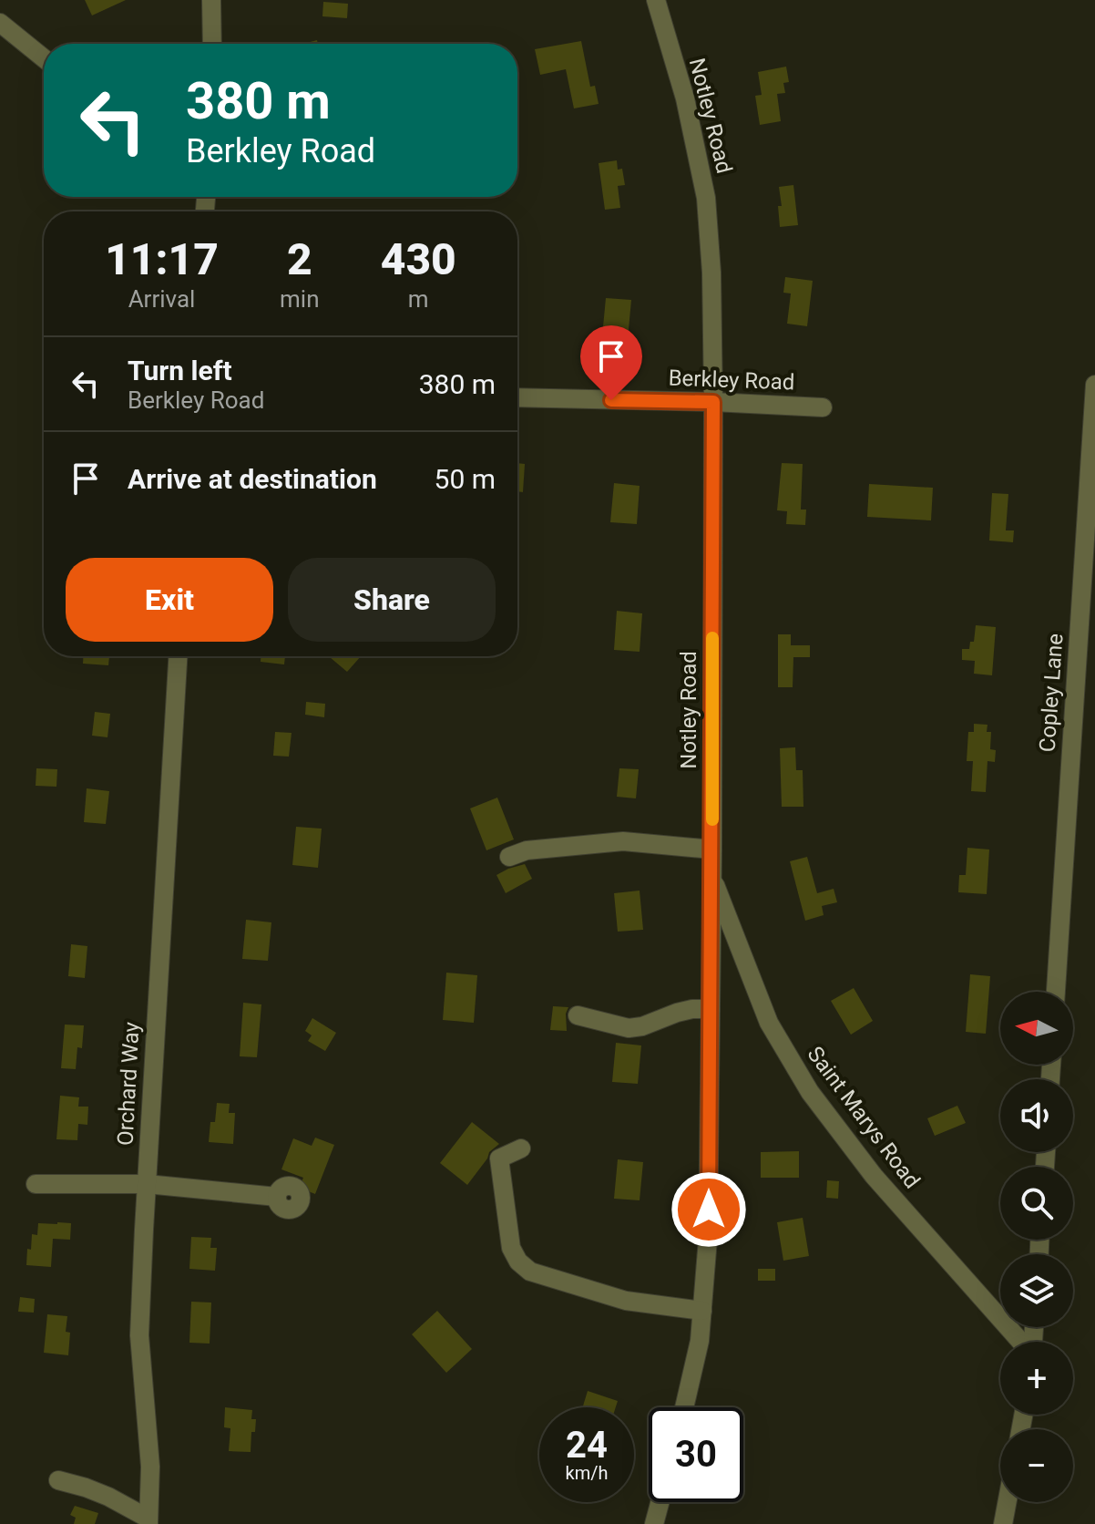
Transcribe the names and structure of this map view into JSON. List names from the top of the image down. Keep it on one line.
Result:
{"streets":{"street":["Notley Road","Berkley Road","Copley Lane","Orchard Way","Saint Marys Road"]},"crossings":[["Notley Road","Berkley Road"],["Notley Road","Saint Marys Road"]],"north":"left","page":{"turn":["380 m","Berkley Road"],"eta":["11:17","Arrival","2","min","430","m"],"list":[{"name":"Turn left","note":"Berkley Road","value":"380 m"},{"name":"Arrive at destination","value":"50 m"}],"buttons":["Exit","Share"],"map_buttons":["+","−"],"speed":"24 km/h","limit":"30"}}
